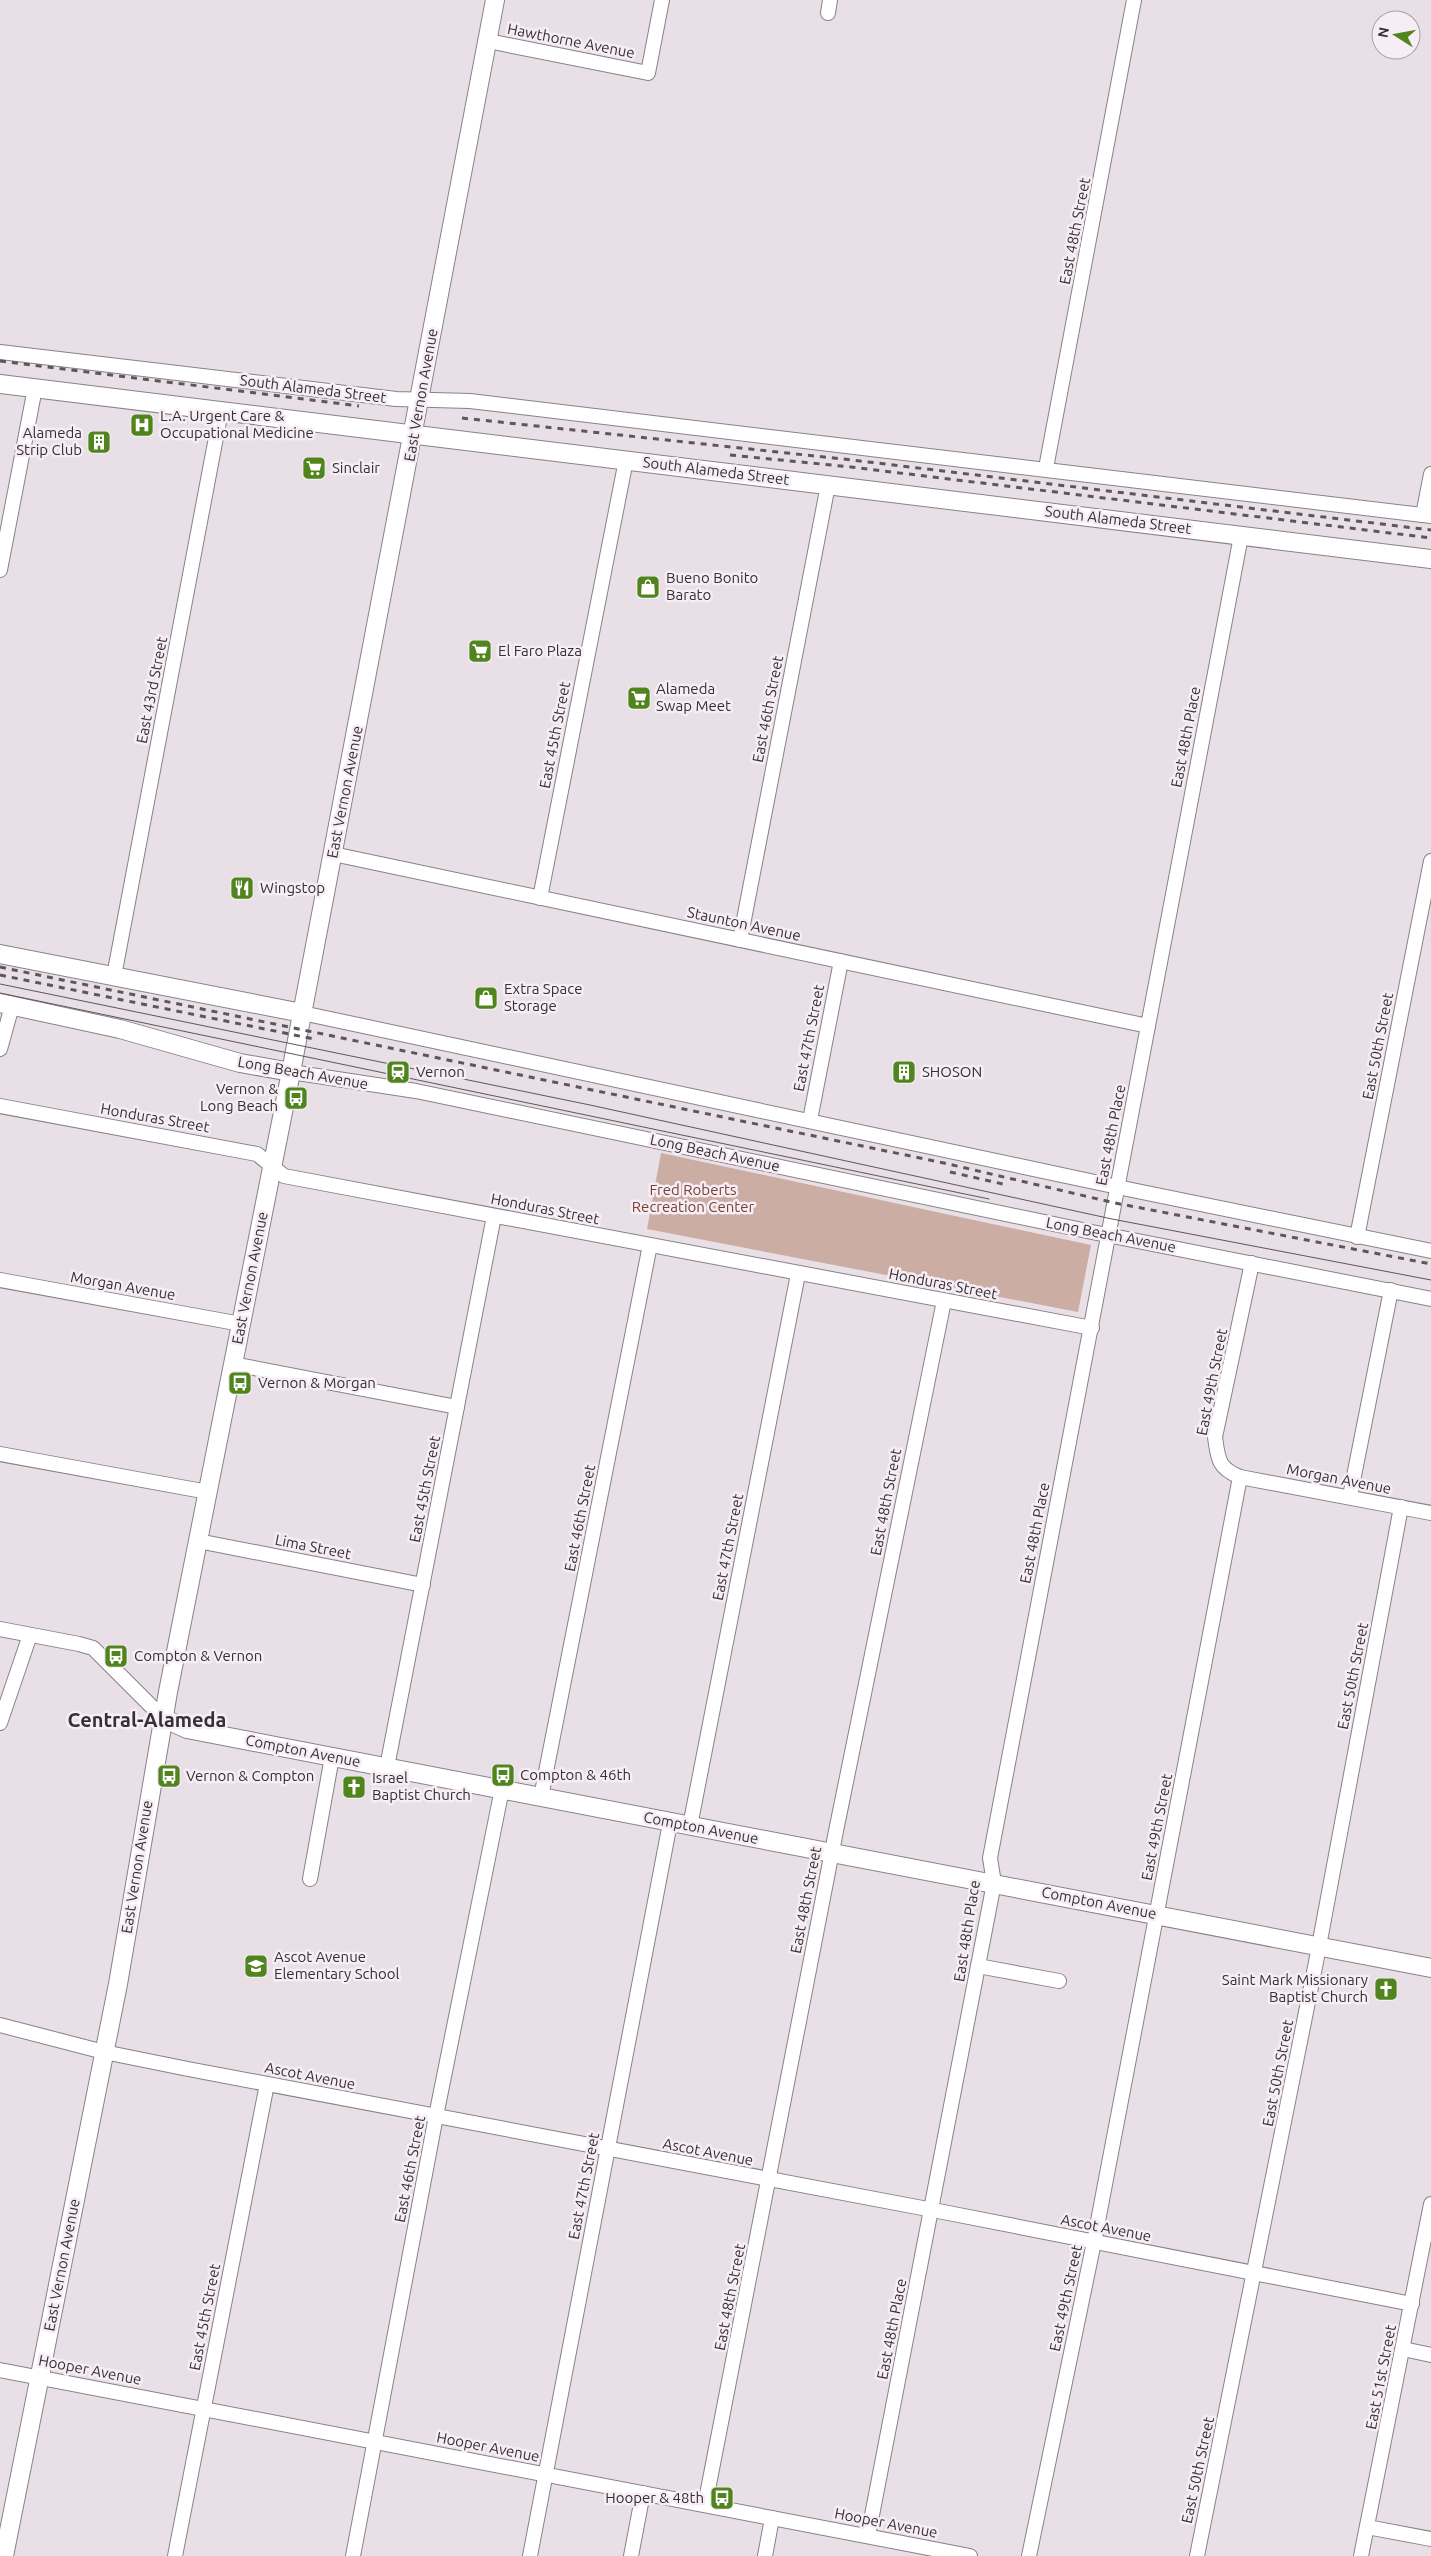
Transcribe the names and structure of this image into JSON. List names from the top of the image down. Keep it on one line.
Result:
{"streets":{"main road":["South Alameda Street","East Vernon Avenue","Long Beach Avenue","Compton Avenue"],"street":["Hawthorne Avenue","East 48th Street","East 43rd Street","East 46th Street","East 45th Street","East 48th Place","Staunton Avenue","East 47th Street","East 50th Street","Honduras Street","Morgan Avenue","East 49th Street","Lima Street","Ascot Avenue","Hooper Avenue","East 51st Street"]},"crossings":[["Hawthorne Avenue","East Vernon Avenue"],["East 48th Street","South Alameda Street"],["East 48th Street","Honduras Street"],["East 48th Street","Compton Avenue"],["East 48th Street","Ascot Avenue"],["East 48th Street","Hooper Avenue"],["South Alameda Street","East Vernon Avenue"],["South Alameda Street","East 43rd Street"],["South Alameda Street","East 46th Street"],["South Alameda Street","East 45th Street"],["South Alameda Street","East 48th Place"],["East Vernon Avenue","Staunton Avenue"],["East Vernon Avenue","Long Beach Avenue"],["East Vernon Avenue","Honduras Street"],["East Vernon Avenue","Morgan Avenue"],["East Vernon Avenue","Lima Street"],["East Vernon Avenue","Compton Avenue"],["East Vernon Avenue","Ascot Avenue"],["East Vernon Avenue","Hooper Avenue"],["East 46th Street","Staunton Avenue"],["East 46th Street","Honduras Street"],["East 46th Street","Compton Avenue"],["East 46th Street","Ascot Avenue"],["East 46th Street","Hooper Avenue"],["East 45th Street","Staunton Avenue"],["East 45th Street","Honduras Street"],["East 45th Street","Lima Street"],["East 45th Street","Compton Avenue"],["East 45th Street","Ascot Avenue"],["East 45th Street","Hooper Avenue"],["East 48th Place","Staunton Avenue"],["East 48th Place","Long Beach Avenue"],["East 48th Place","Honduras Street"],["East 48th Place","Compton Avenue"],["East 48th Place","Ascot Avenue"],["East 48th Place","Hooper Avenue"],["Staunton Avenue","East 47th Street"],["East 47th Street","Honduras Street"],["East 47th Street","Compton Avenue"],["East 47th Street","Ascot Avenue"],["East 47th Street","Hooper Avenue"],["East 50th Street","Morgan Avenue"],["East 50th Street","Compton Avenue"],["East 50th Street","Ascot Avenue"],["Long Beach Avenue","East 49th Street"],["Morgan Avenue","East 49th Street"],["East 49th Street","Compton Avenue"],["East 49th Street","Ascot Avenue"],["Ascot Avenue","East 51st Street"]],"districts":["Central-Alameda"],"parks":["Fred Roberts Recreation Center"],"places":{"hospital":["L.A. Urgent Care & Occupational Medicine"],"building":["Alameda Strip Club","SHOSON"],"supermarket":["Sinclair","El Faro Plaza","Alameda Swap Meet"],"shop":["Bueno Bonito Barato","Extra Space Storage"],"restaurant":["Wingstop"],"station":["Vernon"],"bus stop":["Vernon & Long Beach","Vernon & Morgan","Compton & Vernon","Compton & 46th","Vernon & Compton","Hooper & 48th"],"church":["Israel Baptist Church","Saint Mark Missionary Baptist Church"],"school or university":["Ascot Avenue Elementary School"]},"north":"left"}
